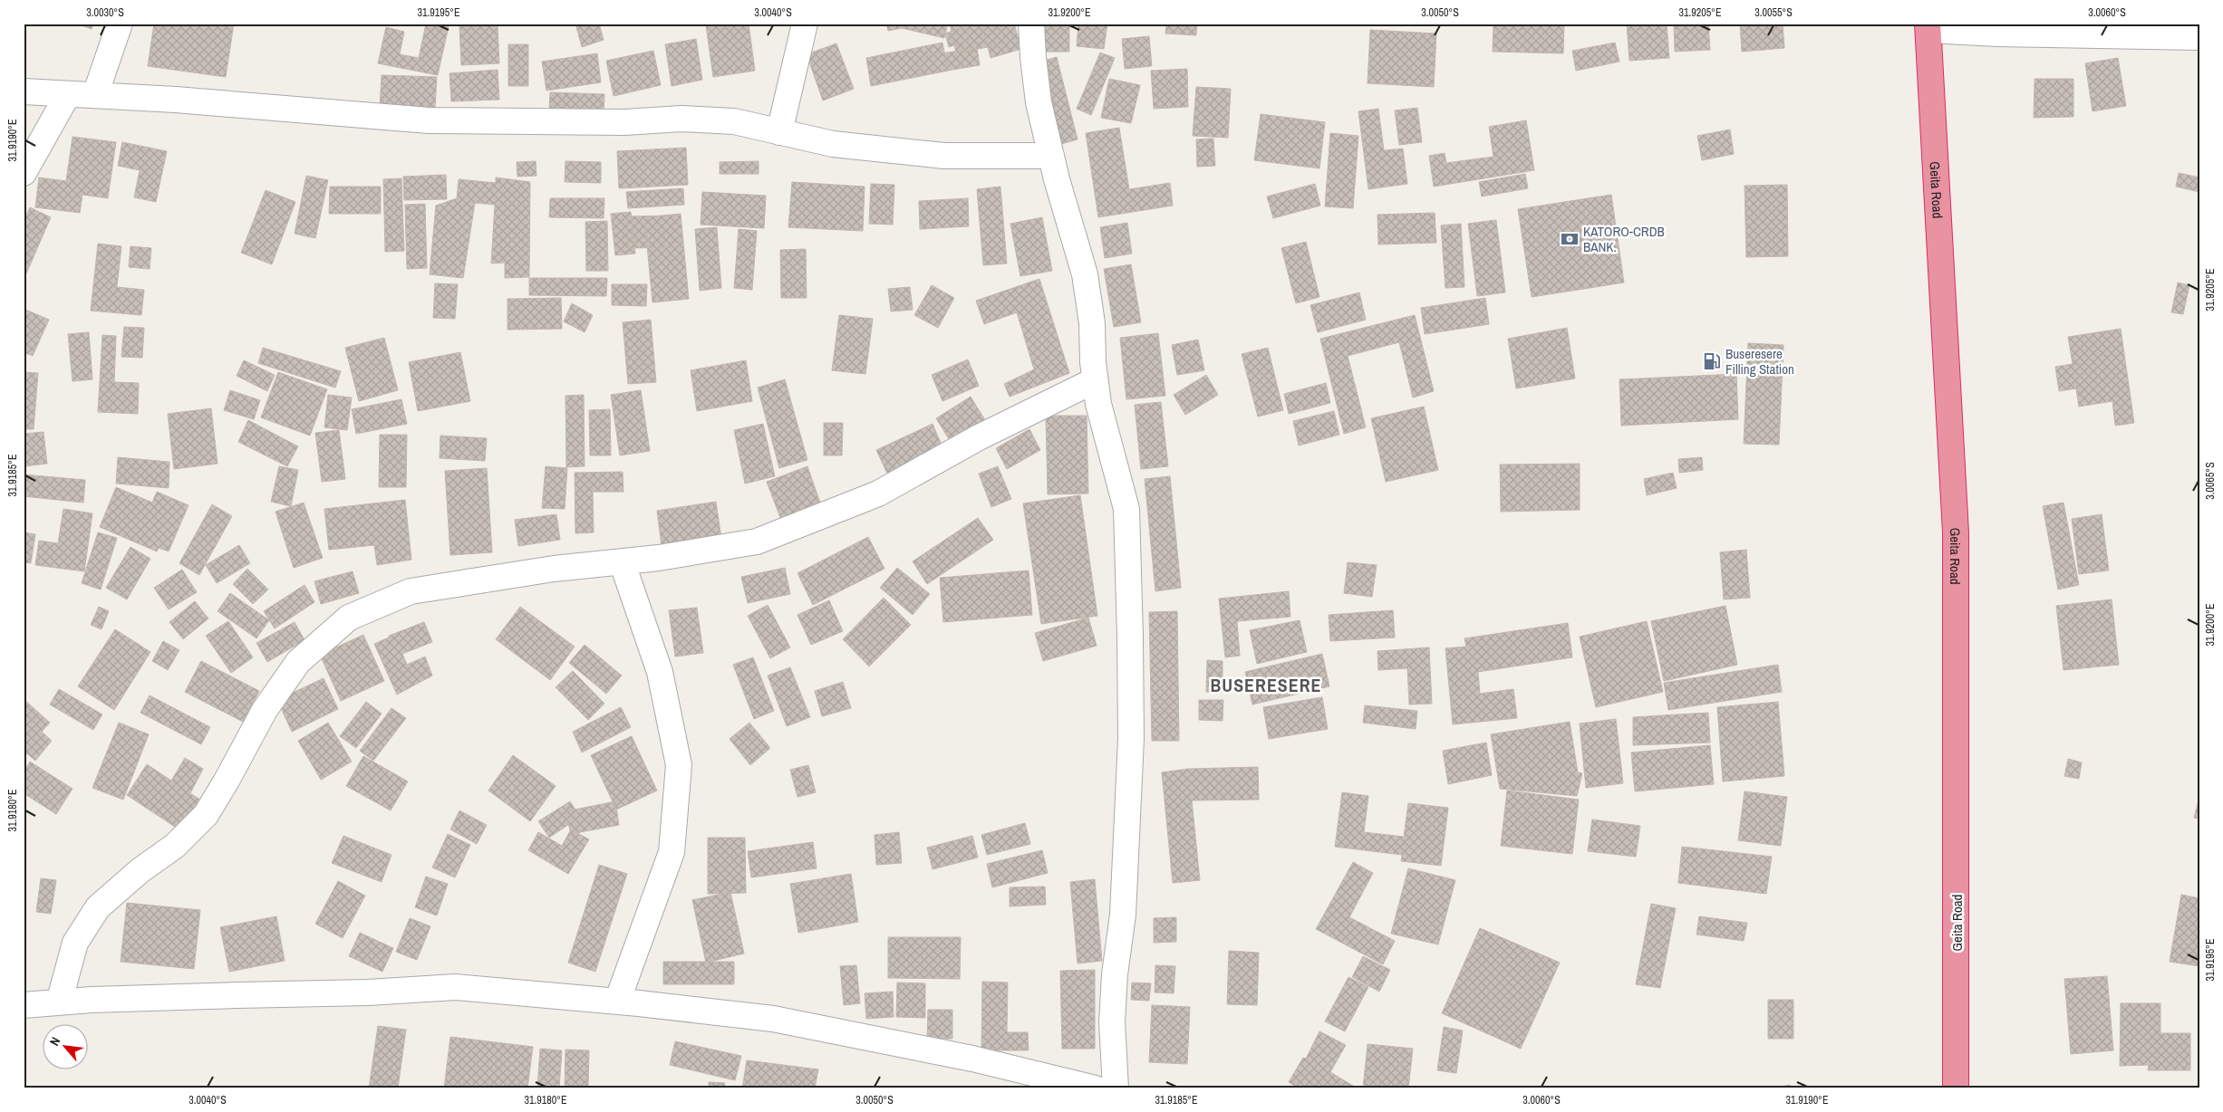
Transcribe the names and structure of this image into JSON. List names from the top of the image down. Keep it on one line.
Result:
{"streets":{"highway":["Geita Road"]},"districts":["BUSERESERE"],"places":{"bank":["KATORO-CRDB BANK."],"fuel station":["Buseresere Filling Station"]},"north":"top left","coordinates":["3.0030°S","31.9195°E","3.0040°S","31.9200°E","3.0050°S","31.9205°E","3.0055°S","3.0060°S","31.9190°E","31.9185°E","3.0065°S","31.9180°E"]}
